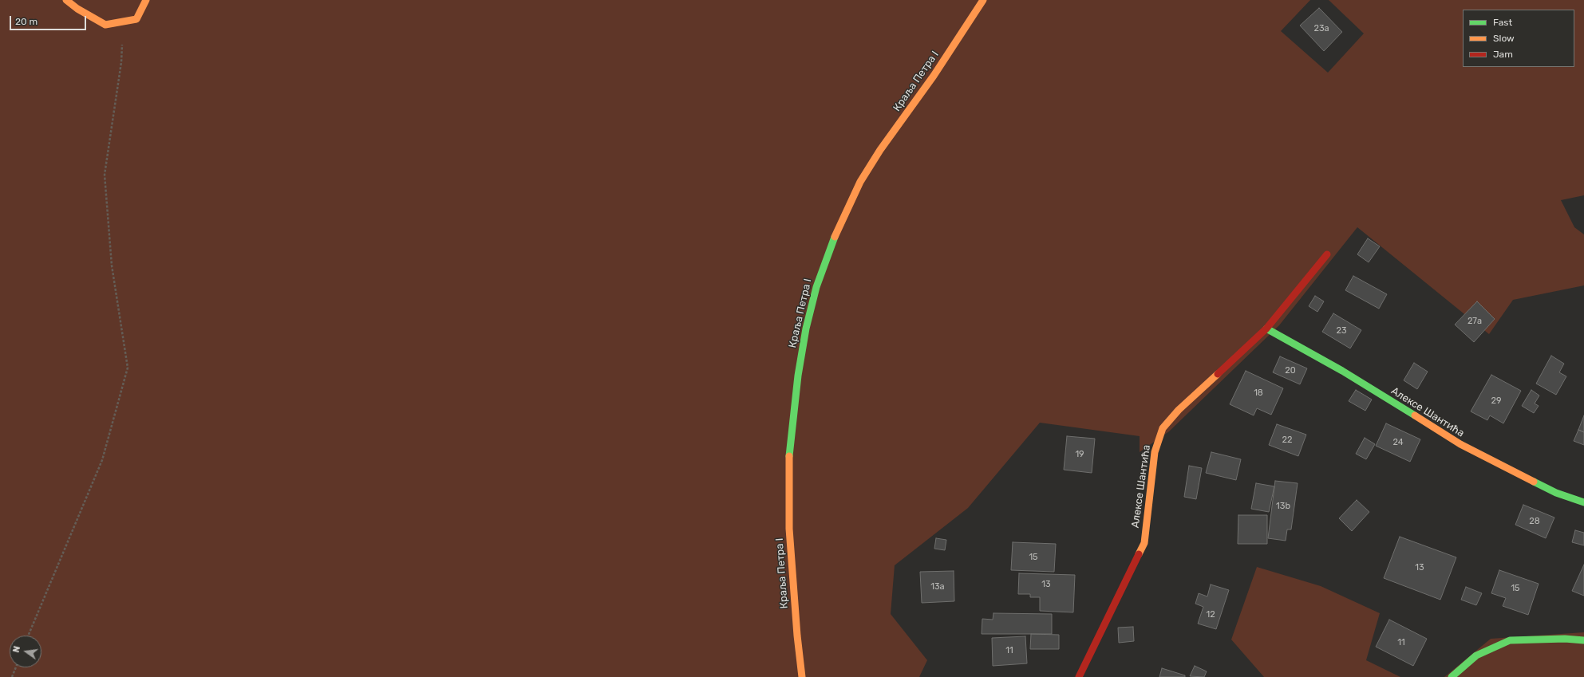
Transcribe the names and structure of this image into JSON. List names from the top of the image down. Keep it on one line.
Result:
{"streets":{"street":["Краља Петра I","Алексе Шантића"]},"house_numbers":["23a","27a","23","20","18","29","22","24","19","13b","28","15","13","13","13a","15","12","11","11"],"legend":["Fast","Slow","Jam"],"scale_bar":"20 m","north":"left"}
